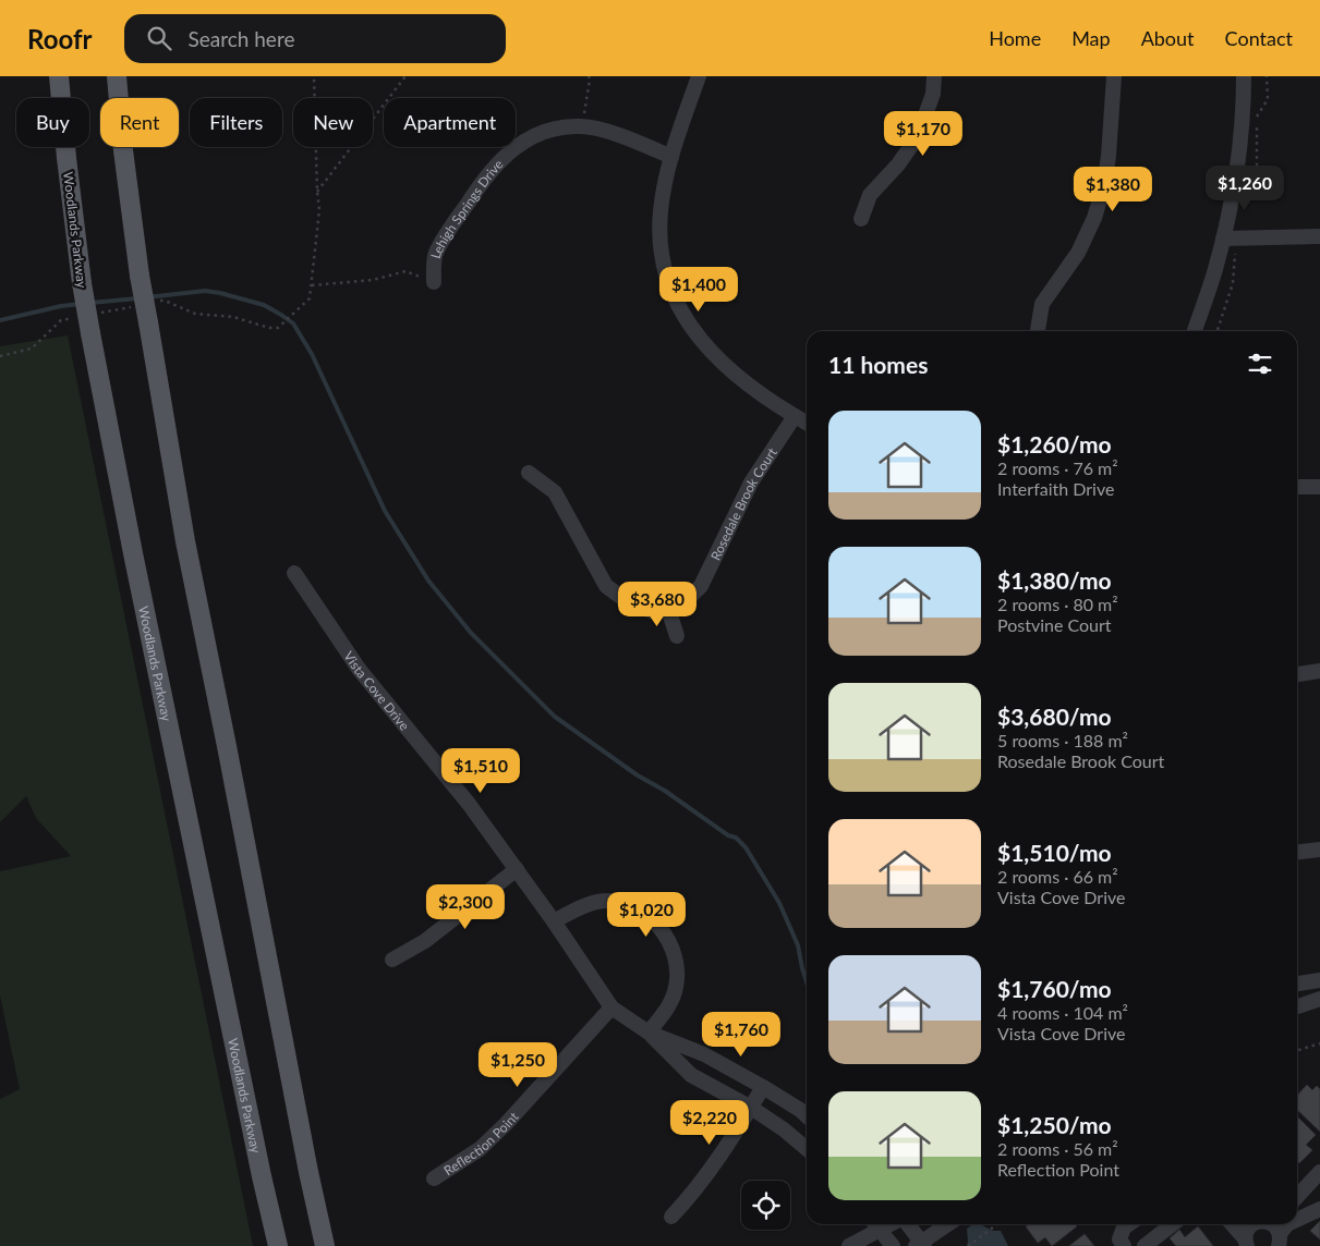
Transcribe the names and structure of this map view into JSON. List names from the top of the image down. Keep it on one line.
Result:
{"streets":{"main road":["Woodlands Parkway"],"street":["Lehigh Springs Drive","Rosedale Brook Court","Vista Cove Drive","Reflection Point"]},"crossings":[["Vista Cove Drive","Reflection Point"]],"page":{"header":"Roofr","search":"Search here","nav":["Home","Map","About","Contact"],"chip":["Buy","Rent","Filters","New","Apartment"],"price":["$1,170","$1,260","$1,380","$1,400","$3,680","$1,510","$2,300","$1,020","$1,760","$1,250","$2,220"],"heading":"11 homes","list":[{"name":"$1,260/mo","note":"2 rooms · 76 m² · Interfaith Drive"},{"name":"$1,380/mo","note":"2 rooms · 80 m² · Postvine Court"},{"name":"$3,680/mo","note":"5 rooms · 188 m² · Rosedale Brook Court"},{"name":"$1,510/mo","note":"2 rooms · 66 m² · Vista Cove Drive"},{"name":"$1,760/mo","note":"4 rooms · 104 m² · Vista Cove Drive"},{"name":"$1,250/mo","note":"2 rooms · 56 m² · Reflection Point"}]}}
